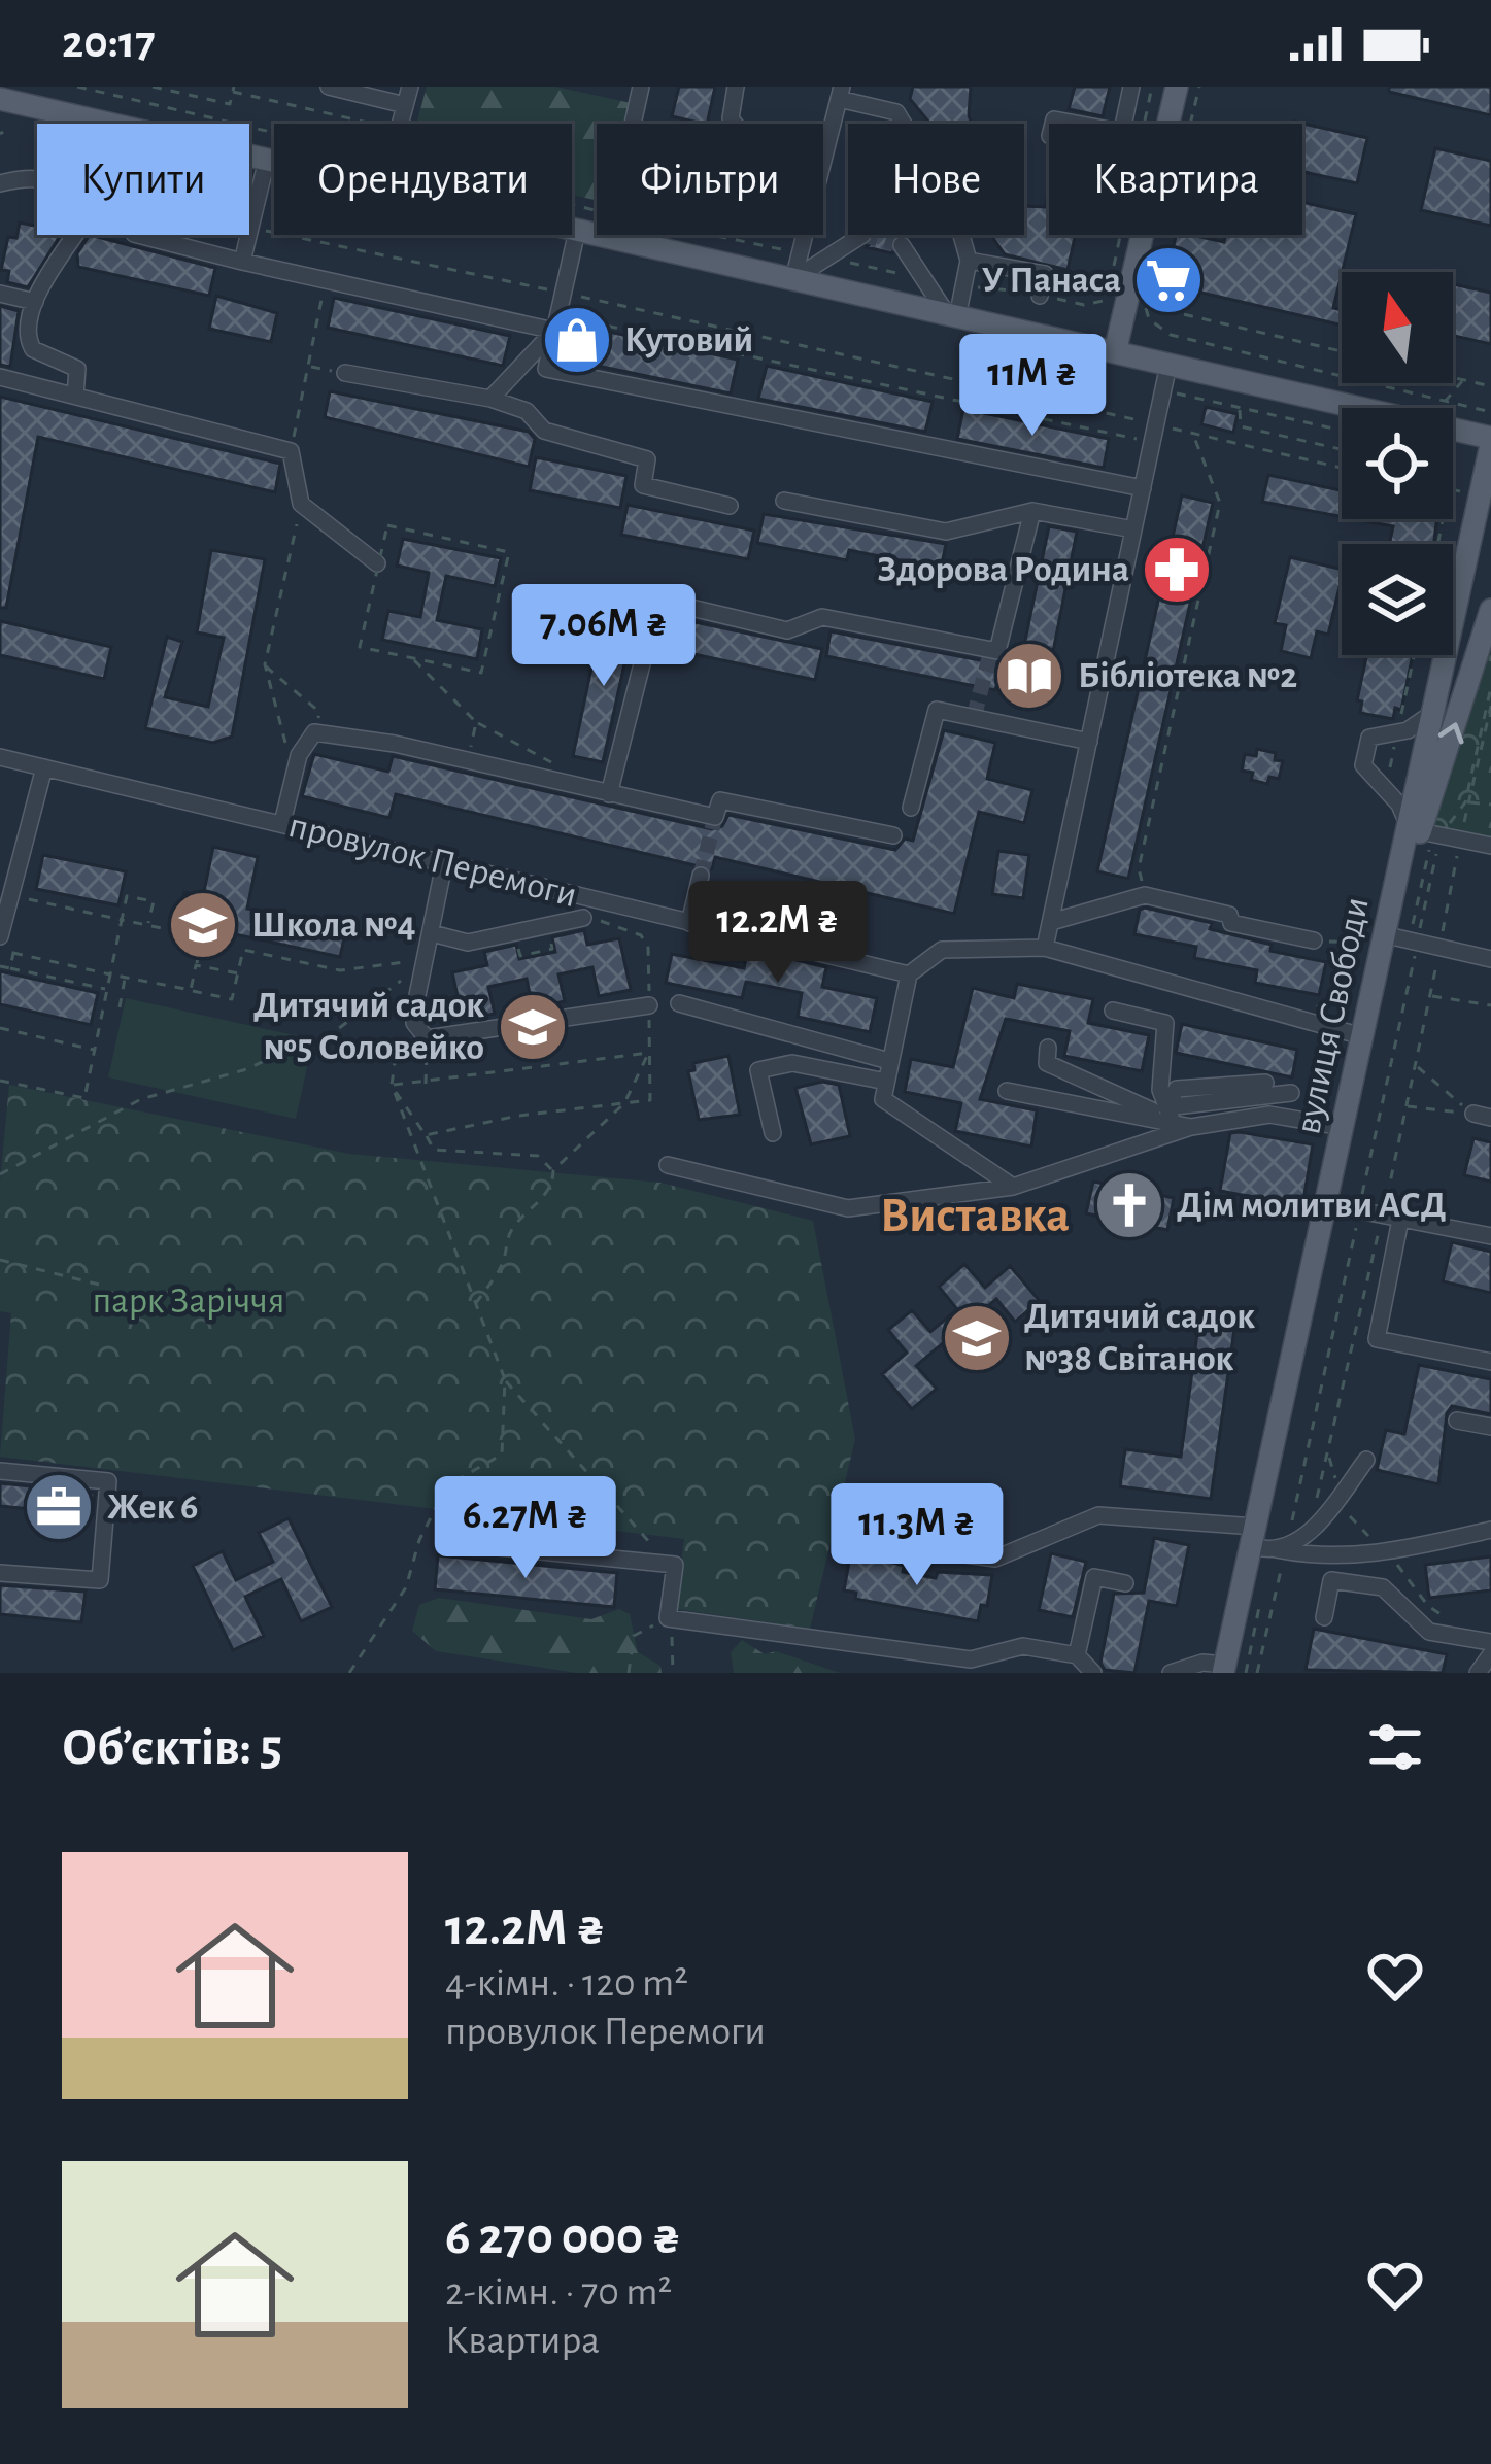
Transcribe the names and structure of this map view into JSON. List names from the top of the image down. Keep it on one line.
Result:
{"streets":{"main road":["вулиця Свободи"],"street":["провулок Перемоги"]},"districts":["Виставка"],"parks":["парк Заріччя"],"places":{"supermarket":["У Панаса"],"shop":["Кутовий"],"pharmacy":["Здорова Родина"],"library":["Бібліотека №2"],"school or university":["Школа №4","Дитячий садок №5 Соловейко","Дитячий садок №38 Світанок"],"church":["Дім молитви АСД"],"office":["Жек 6"]},"north":"top","page":{"status":"20:17","chip":["Купити","Орендувати","Фільтри","Нове","Квартира"],"price":["11M ₴","7.06M ₴","12.2M ₴","6.27M ₴","11.3M ₴"],"heading":"Об’єктів: 5","list":[{"name":"12.2M ₴","note":"4-кімн. · 120 m² · провулок Перемоги"},{"name":"6 270 000 ₴","note":"2-кімн. · 70 m² · Квартира"}]}}
